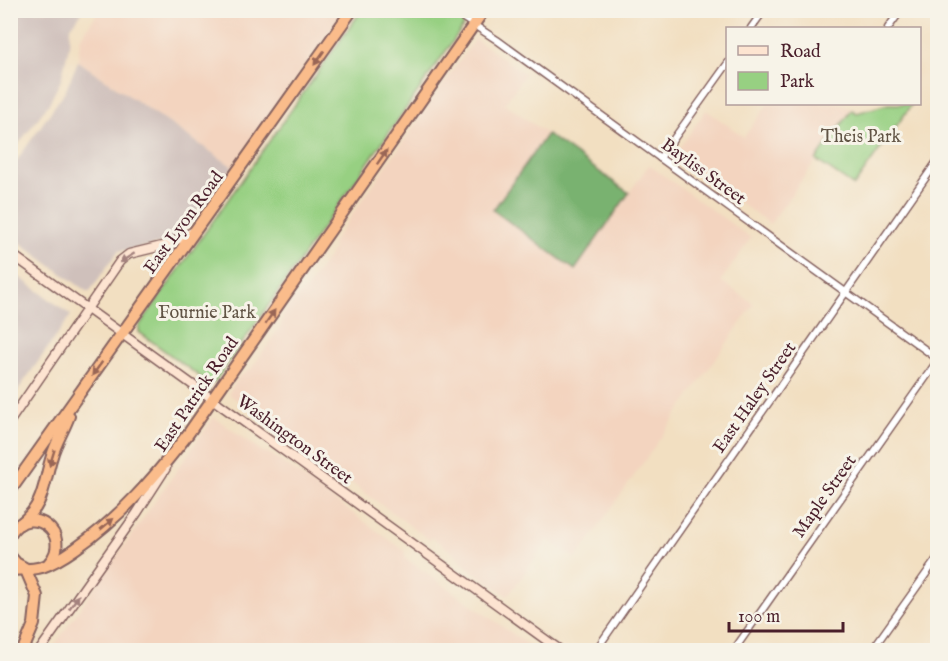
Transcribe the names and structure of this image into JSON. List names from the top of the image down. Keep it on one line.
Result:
{"streets":{"highway":["East Lyon Road","East Patrick Road"],"street":["Bayliss Street","East Haley Street","Washington Street","Maple Street"]},"crossings":[["Bayliss Street","East Patrick Road"],["Bayliss Street","East Haley Street"],["Bayliss Street","Maple Street"],["East Lyon Road","Washington Street"],["East Patrick Road","Washington Street"]],"one_way":["East Lyon Road","East Patrick Road"],"parks":["Theis Park","Fournie Park"],"legend":["Road","Park"],"scale_bar":"100 m"}
